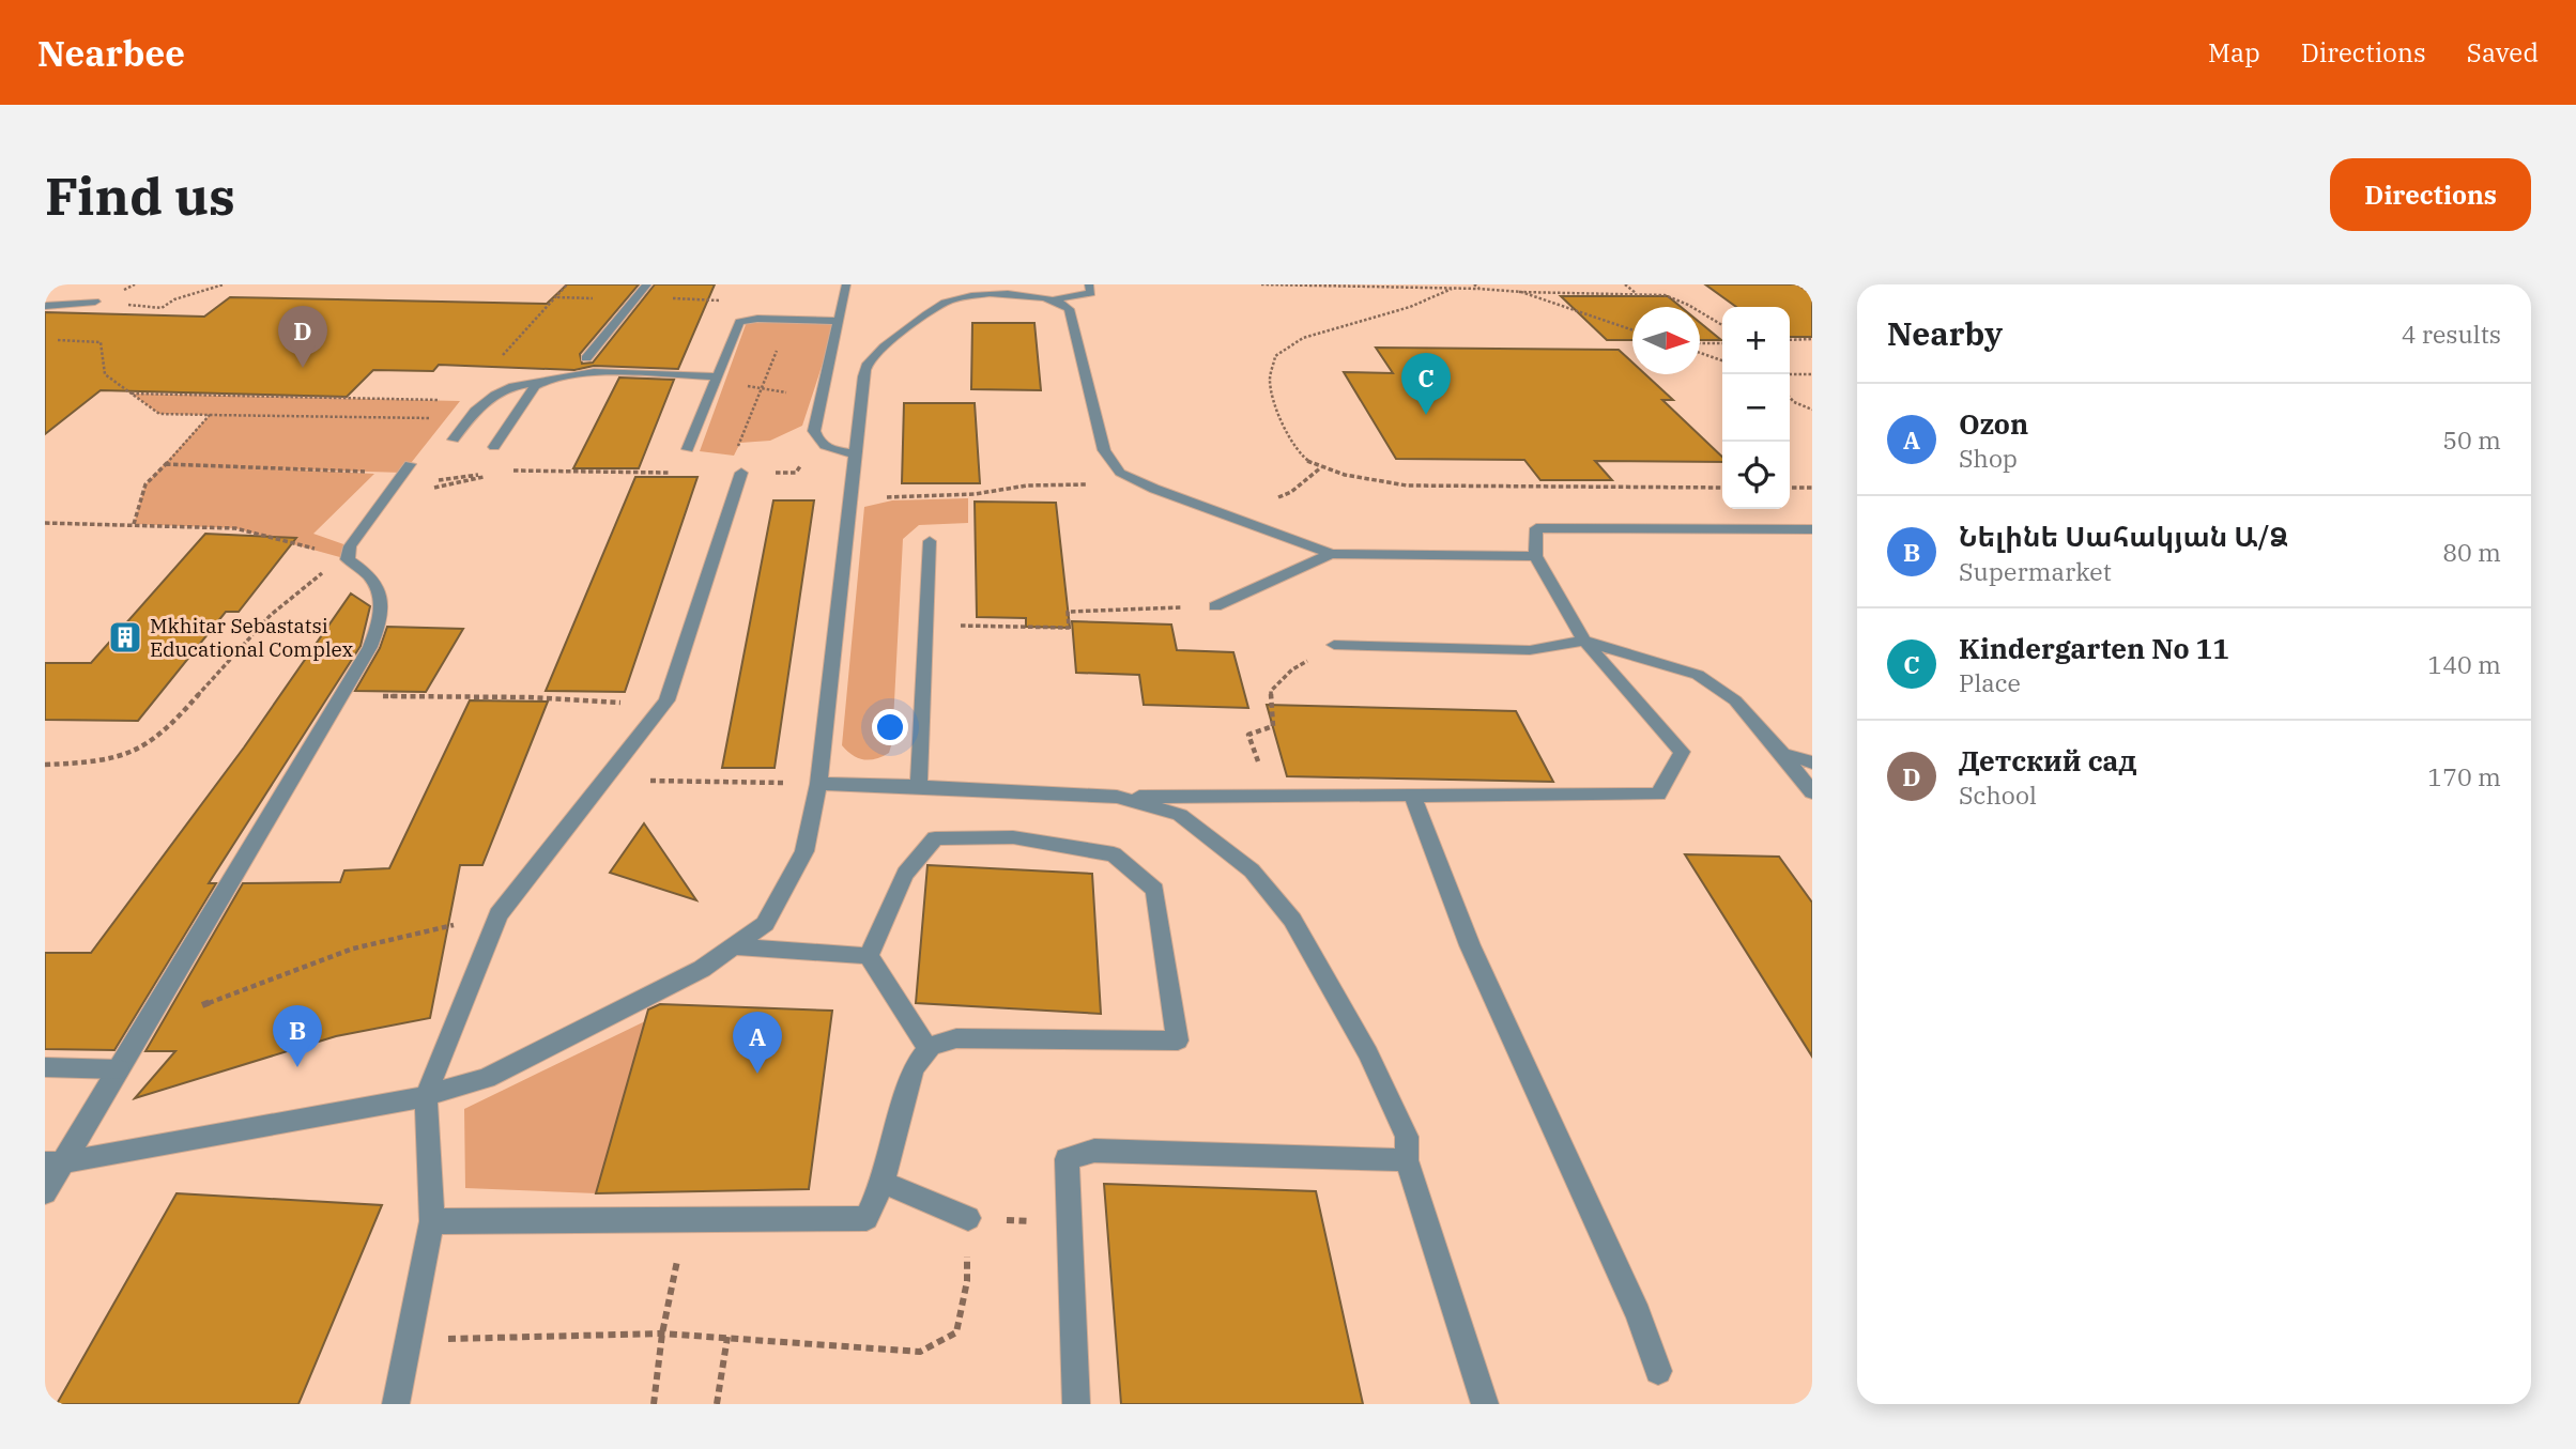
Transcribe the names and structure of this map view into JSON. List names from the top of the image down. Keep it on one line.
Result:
{"places":{"building":["Mkhitar Sebastatsi Educational Complex"]},"north":"right","page":{"header":"Nearbee","nav":["Map","Directions","Saved"],"buttons":"Directions","title":"Find us","heading":["Nearby","4 results"],"pins":["D","C","B","A"],"map_buttons":["+","−"],"list":[{"mark":"A","name":"Ozon","note":"Shop","value":"50 m"},{"mark":"B","name":"Նելինե Սահակյան Ա/Ձ","note":"Supermarket","value":"80 m"},{"mark":"C","name":"Kindergarten No 11","note":"Place","value":"140 m"},{"mark":"D","name":"Детский сад","note":"School","value":"170 m"}]}}
